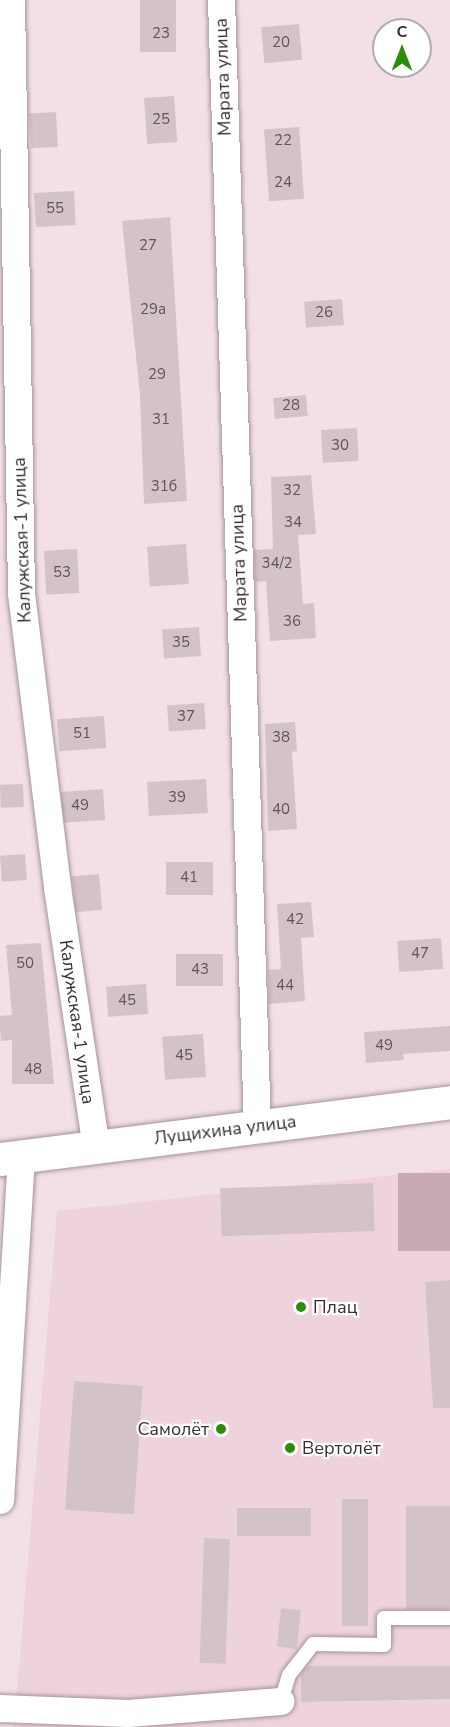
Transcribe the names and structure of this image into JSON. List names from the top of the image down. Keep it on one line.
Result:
{"streets":{"street":["Марата улица","Калужская-1 улица","Лущихина улица"]},"crossings":[["Марата улица","Лущихина улица"],["Калужская-1 улица","Лущихина улица"]],"places":["Плац","Самолёт","Вертолёт"],"house_numbers":["23","20","25","22","24","55","27","29а","26","29","28","31","30","31б","32","34","34/2","53","36","35","37","51","38","39","49","40","41","42","47","50","43","44","45","49","45","48"],"north":"top"}
